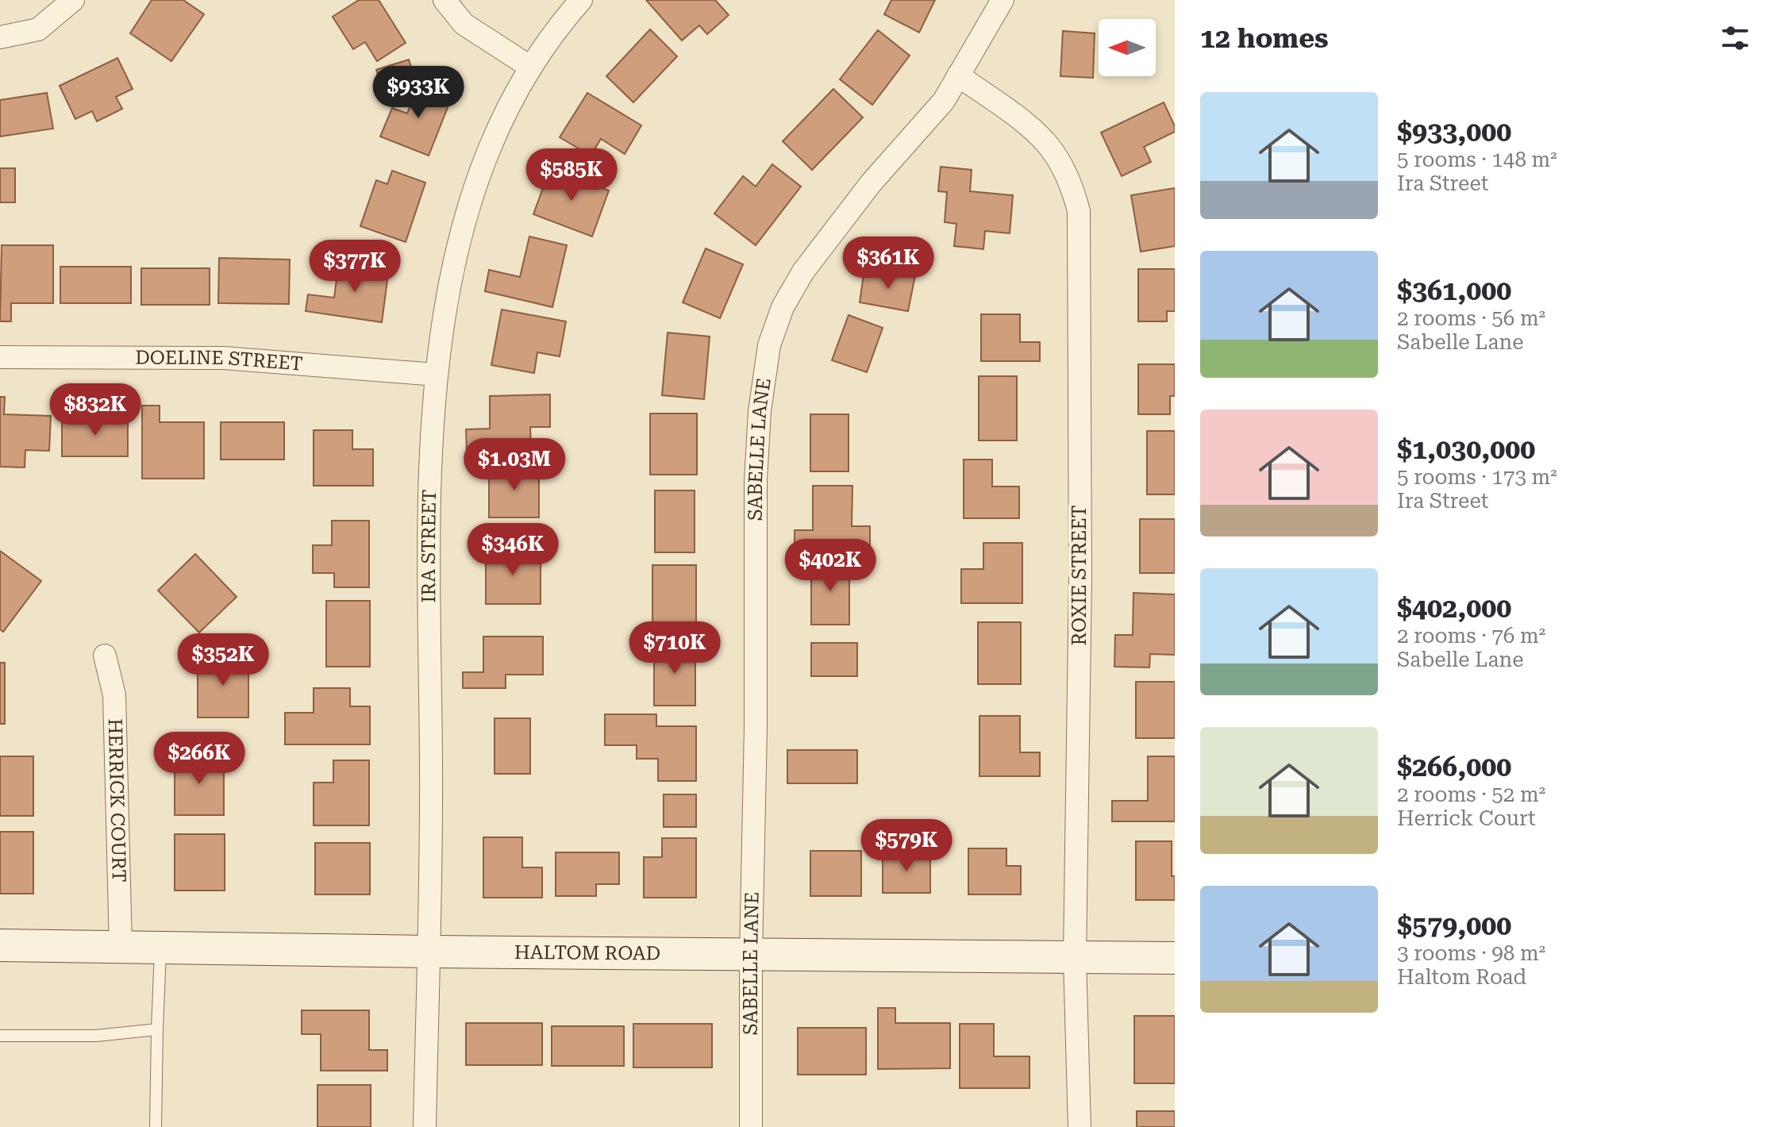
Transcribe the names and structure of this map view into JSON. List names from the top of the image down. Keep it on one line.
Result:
{"streets":{"main road":["HALTOM ROAD"],"street":["DOELINE STREET","SABELLE LANE","IRA STREET","ROXIE STREET","HERRICK COURT"]},"crossings":[["DOELINE STREET","IRA STREET"],["SABELLE LANE","ROXIE STREET"],["SABELLE LANE","HALTOM ROAD"],["IRA STREET","HALTOM ROAD"],["ROXIE STREET","HALTOM ROAD"],["HERRICK COURT","HALTOM ROAD"]],"north":"left","page":{"heading":"12 homes","price":["$933K","$585K","$361K","$377K","$832K","$1.03M","$346K","$402K","$710K","$352K","$266K","$579K"],"list":[{"name":"$933,000","note":"5 rooms · 148 m² · Ira Street"},{"name":"$361,000","note":"2 rooms · 56 m² · Sabelle Lane"},{"name":"$1,030,000","note":"5 rooms · 173 m² · Ira Street"},{"name":"$402,000","note":"2 rooms · 76 m² · Sabelle Lane"},{"name":"$266,000","note":"2 rooms · 52 m² · Herrick Court"},{"name":"$579,000","note":"3 rooms · 98 m² · Haltom Road"}]}}
